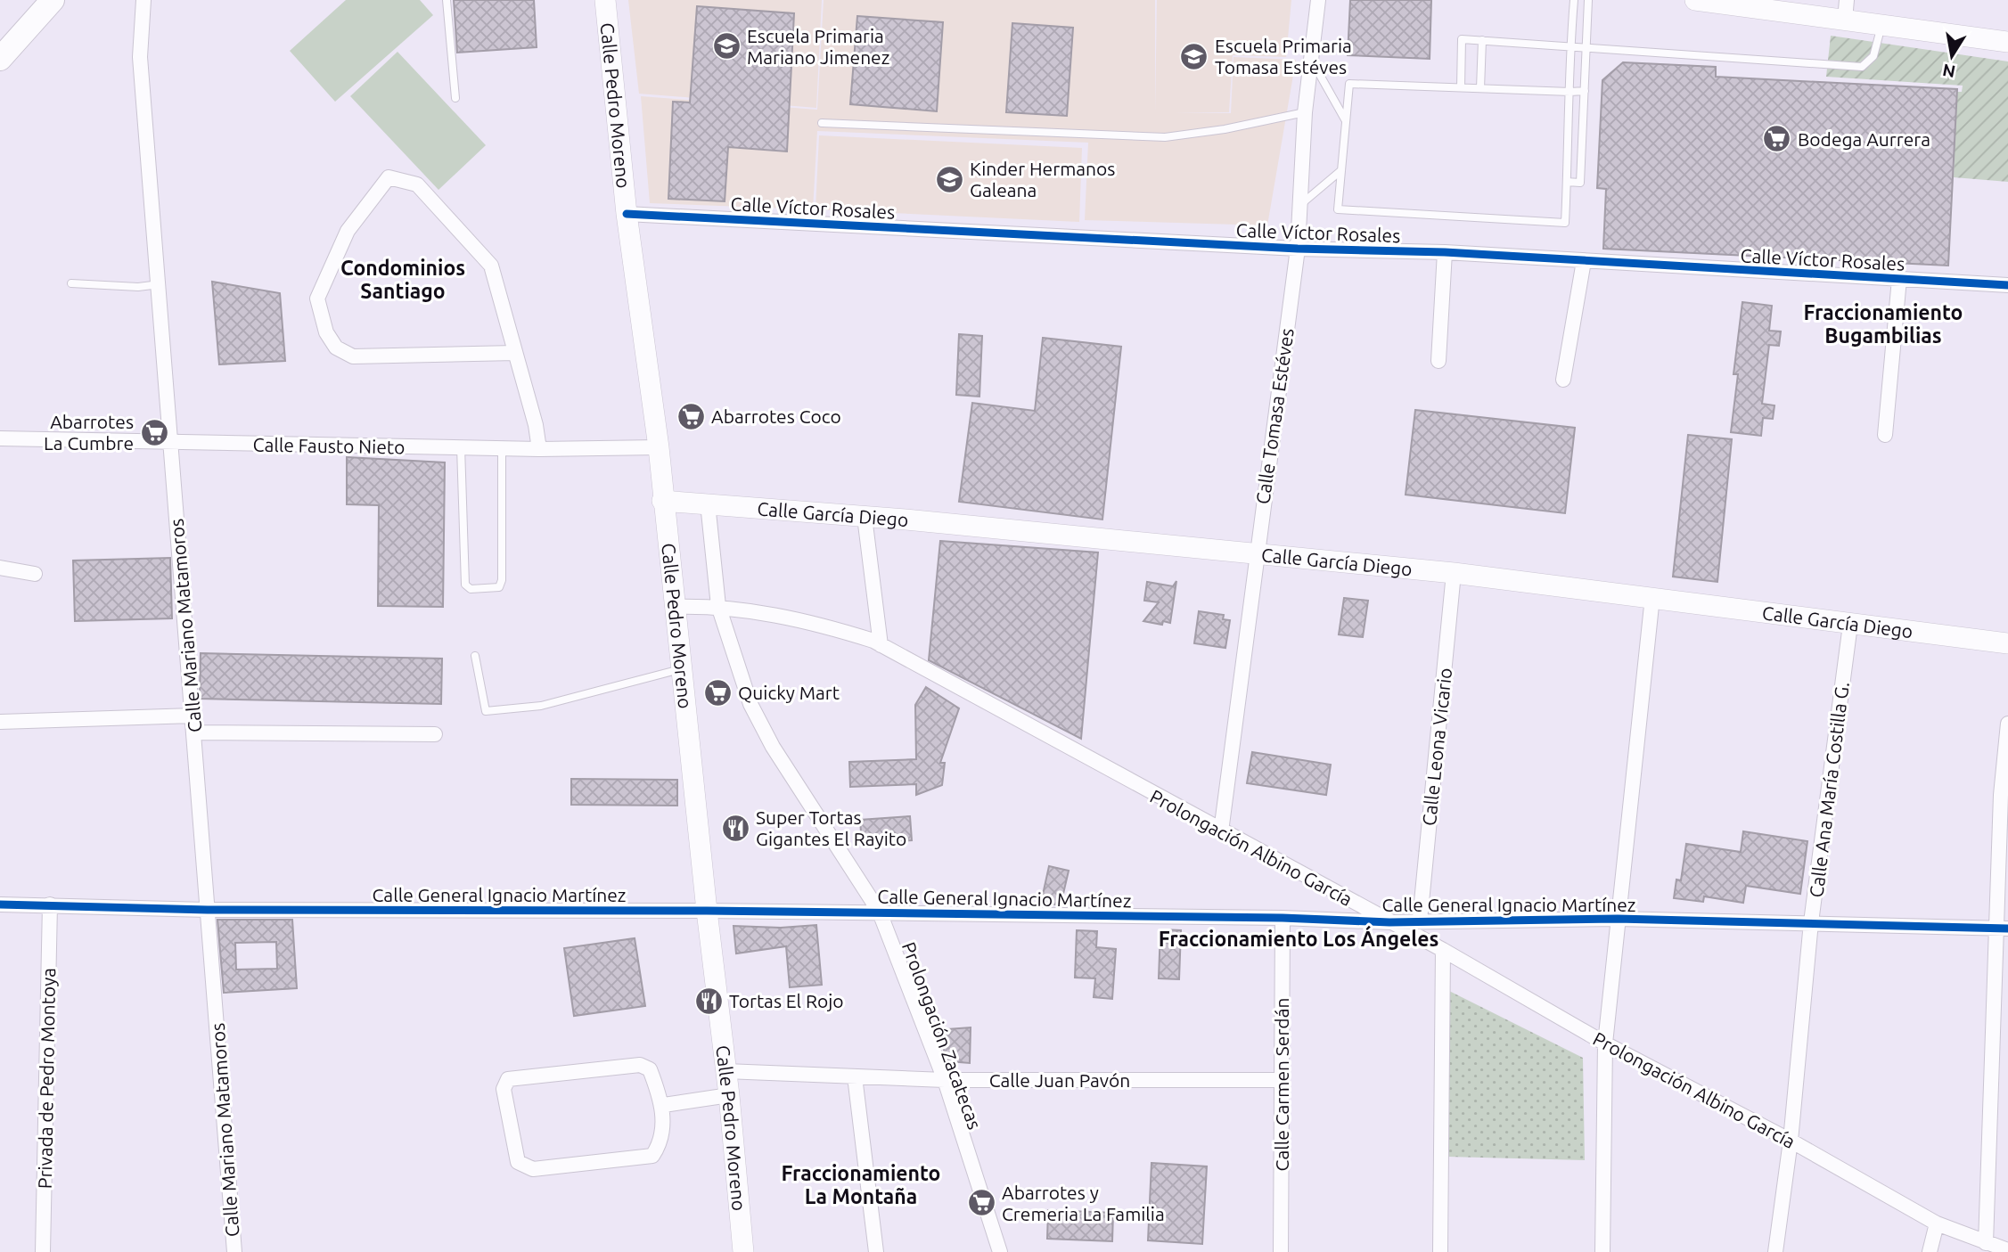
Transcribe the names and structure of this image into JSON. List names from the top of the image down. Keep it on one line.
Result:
{"streets":{"street":["Calle Pedro Moreno","Calle Víctor Rosales","Calle Tomasa Estéves","Calle Fausto Nieto","Calle García Diego","Calle Mariano Matamoros","Calle Leona Vicario","Calle Ana María Costilla G.","Prolongación Albino García","Calle General Ignacio Martínez","Prolongación Zacatecas","Privada de Pedro Montoya","Calle Juan Pavón","Calle Carmen Serdán"]},"crossings":[["Calle Pedro Moreno","Calle Víctor Rosales"],["Calle Pedro Moreno","Calle Fausto Nieto"],["Calle Pedro Moreno","Calle García Diego"],["Calle Pedro Moreno","Prolongación Albino García"],["Calle Pedro Moreno","Calle General Ignacio Martínez"],["Calle Pedro Moreno","Calle Juan Pavón"],["Calle Víctor Rosales","Calle Tomasa Estéves"],["Calle Tomasa Estéves","Calle García Diego"],["Calle Tomasa Estéves","Prolongación Albino García"],["Calle Fausto Nieto","Calle Mariano Matamoros"],["Calle García Diego","Calle Leona Vicario"],["Calle García Diego","Calle Ana María Costilla G."],["Calle García Diego","Prolongación Zacatecas"],["Calle Mariano Matamoros","Calle General Ignacio Martínez"],["Calle Leona Vicario","Calle General Ignacio Martínez"],["Calle Ana María Costilla G.","Prolongación Albino García"],["Calle Ana María Costilla G.","Calle General Ignacio Martínez"],["Prolongación Albino García","Calle General Ignacio Martínez"],["Prolongación Albino García","Prolongación Zacatecas"],["Calle General Ignacio Martínez","Prolongación Zacatecas"],["Calle General Ignacio Martínez","Privada de Pedro Montoya"],["Calle General Ignacio Martínez","Calle Carmen Serdán"],["Prolongación Zacatecas","Calle Juan Pavón"],["Calle Juan Pavón","Calle Carmen Serdán"]],"districts":["Condominios Santiago","Fraccionamiento Bugambilias","Fraccionamiento Los Ángeles","Fraccionamiento La Montaña"],"places":{"school or university":["Escuela Primaria Mariano Jimenez","Escuela Primaria Tomasa Estéves","Kinder Hermanos Galeana"],"supermarket":["Bodega Aurrera","Abarrotes Coco","Abarrotes La Cumbre","Quicky Mart","Abarrotes y Cremeria La Familia"],"restaurant":["Super Tortas Gigantes El Rayito","Tortas El Rojo"]},"north":"bottom"}
